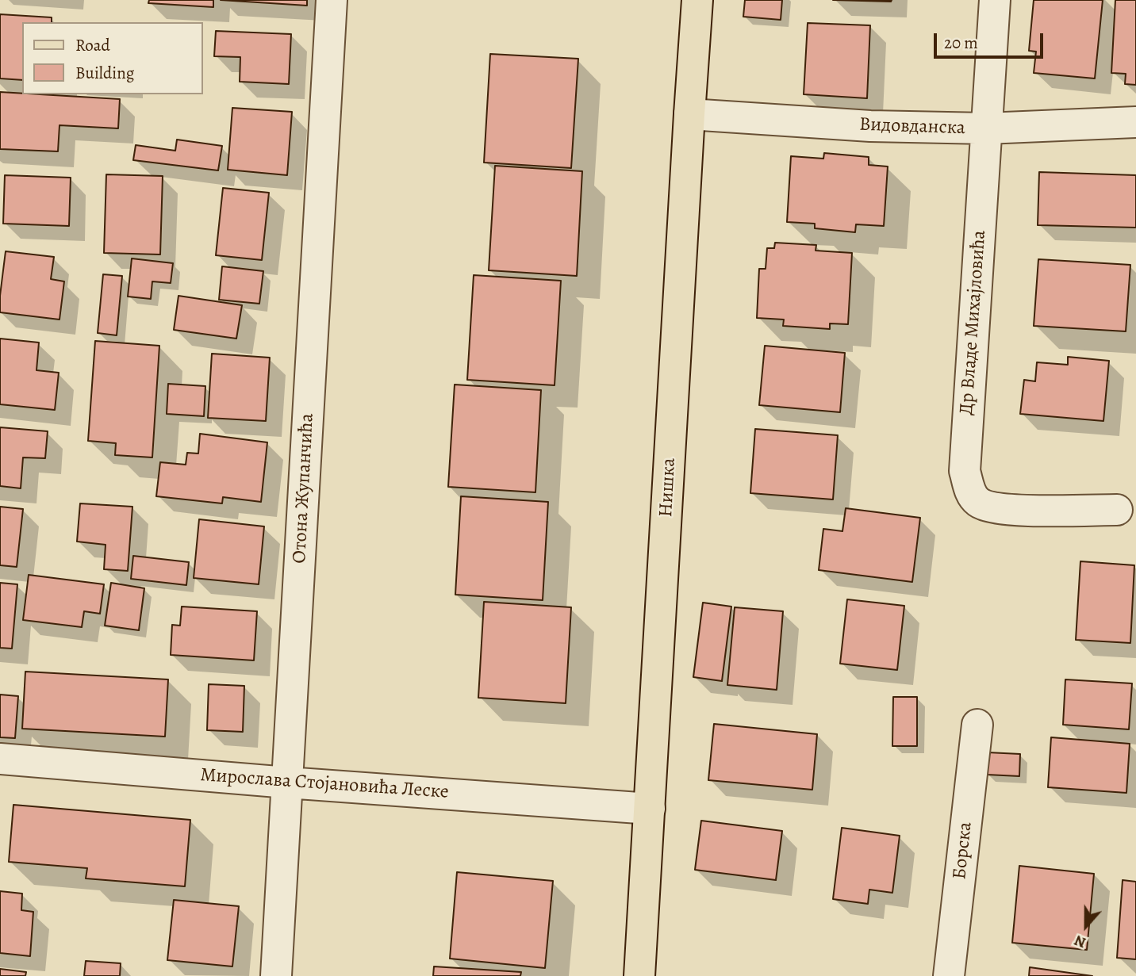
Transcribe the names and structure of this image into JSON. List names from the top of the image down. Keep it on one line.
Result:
{"streets":{"main road":["Нишка"],"street":["Видовданска","Др Владе Михајловића","Отона Жупанчића","Мирослава Стојановића Леске","Борска"]},"crossings":[["Видовданска","Др Владе Михајловића"],["Видовданска","Нишка"],["Нишка","Мирослава Стојановића Леске"],["Отона Жупанчића","Мирослава Стојановића Леске"]],"legend":["Road","Building"],"scale_bar":"20 m","north":"bottom"}
